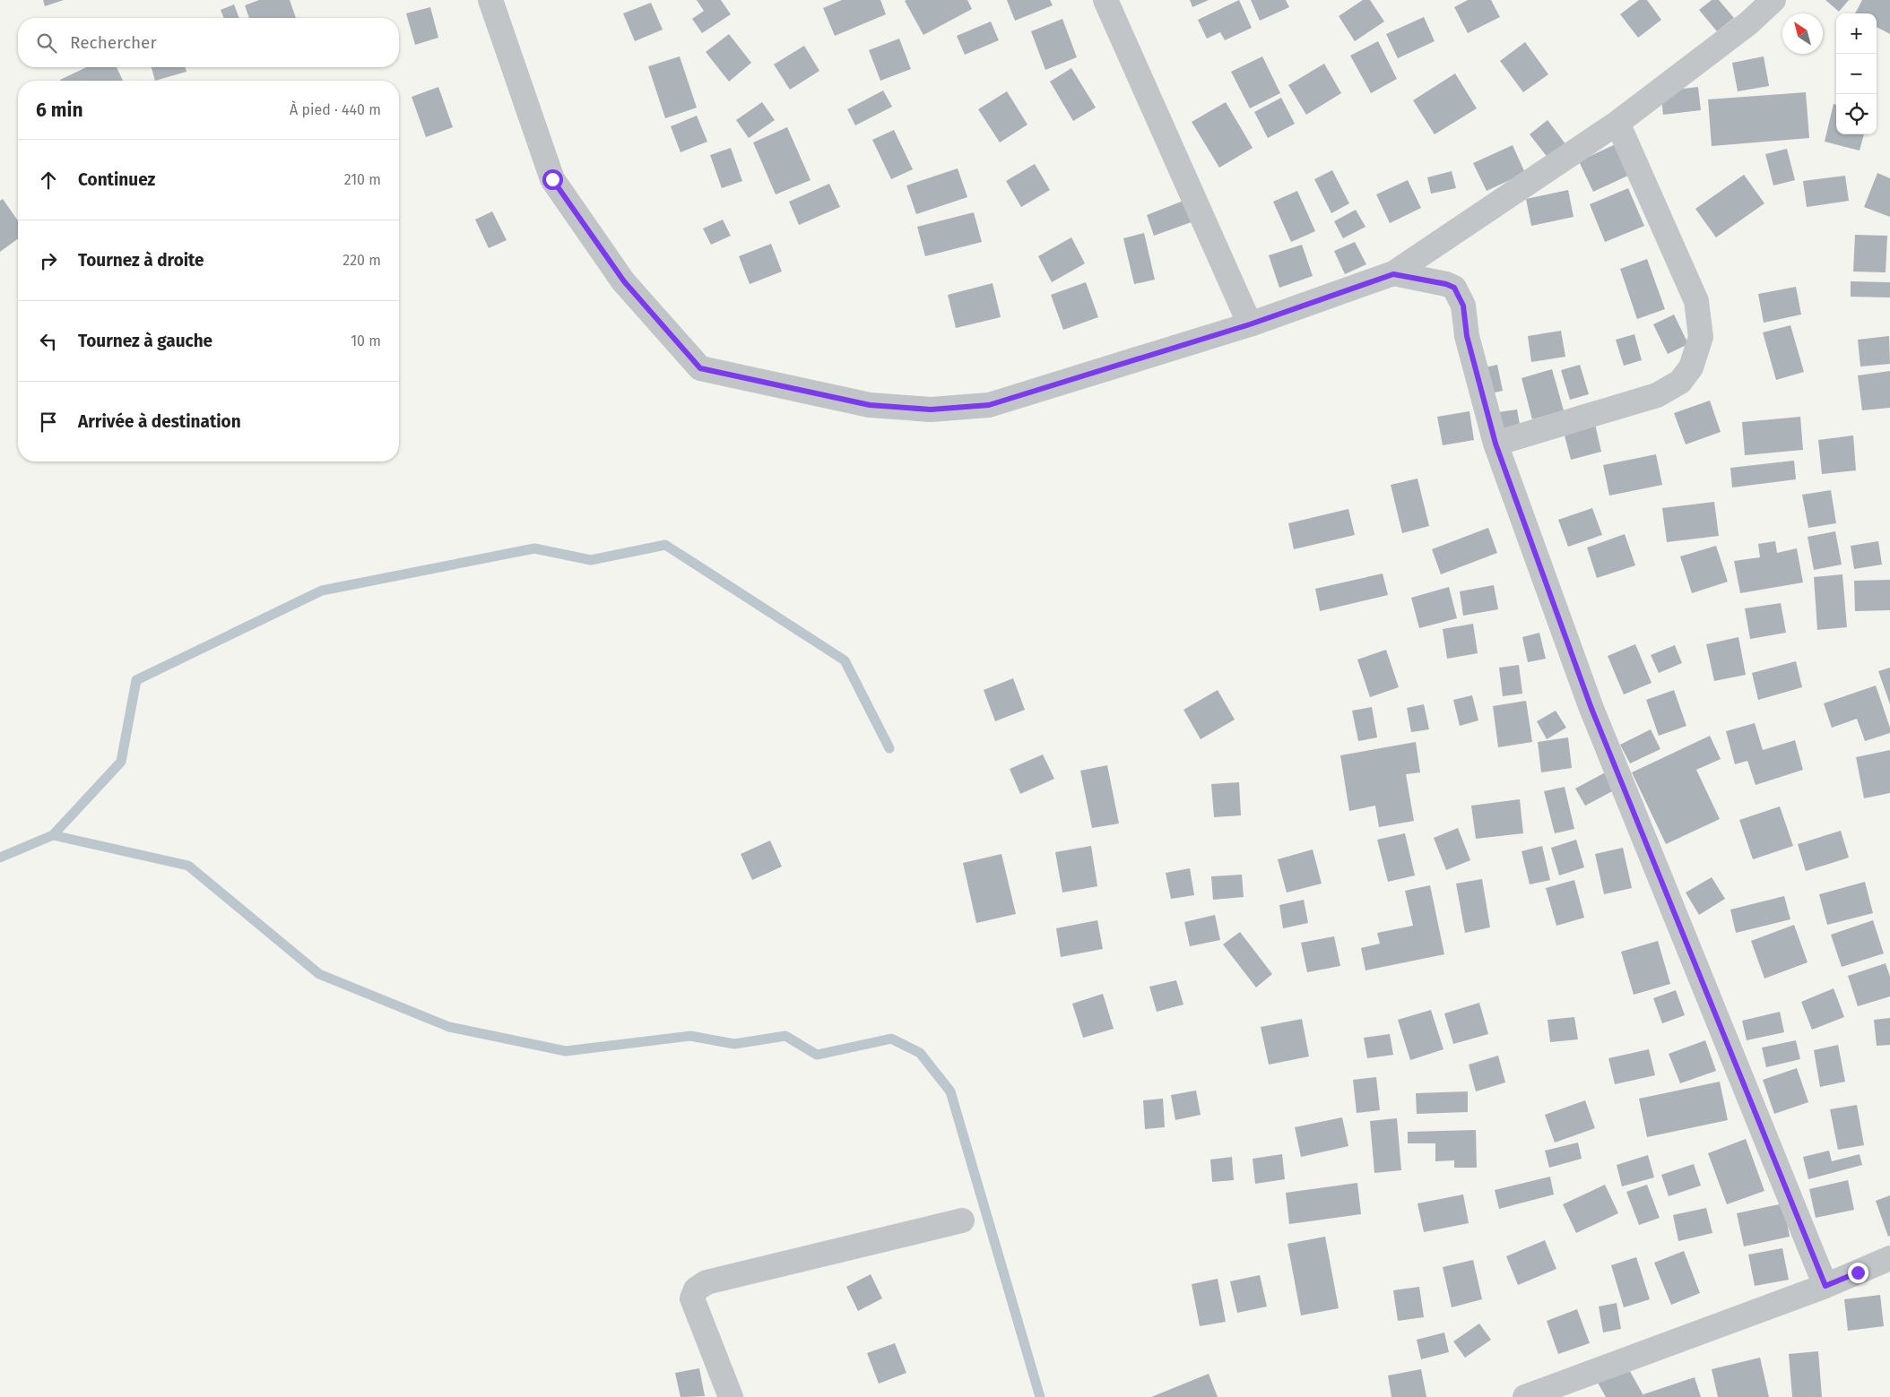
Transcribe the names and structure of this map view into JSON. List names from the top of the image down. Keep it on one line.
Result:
{"north":"top left","page":{"map_buttons":["+","−"],"search":"Rechercher","heading":["6 min","À pied · 440 m"],"list":[["Continuez","210 m"],["Tournez à droite","220 m"],["Tournez à gauche","10 m"],"Arrivée à destination"]}}
